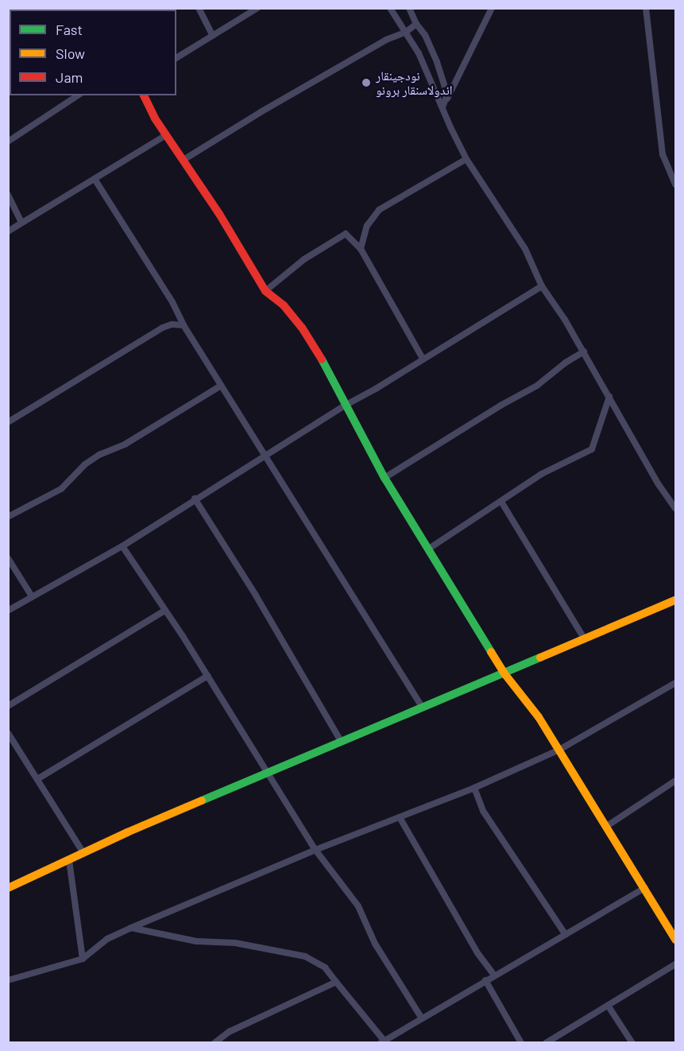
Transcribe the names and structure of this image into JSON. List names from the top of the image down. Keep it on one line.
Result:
{"places":["نودجينقار اندولاسنقار برونو"],"legend":["Fast","Slow","Jam"]}
